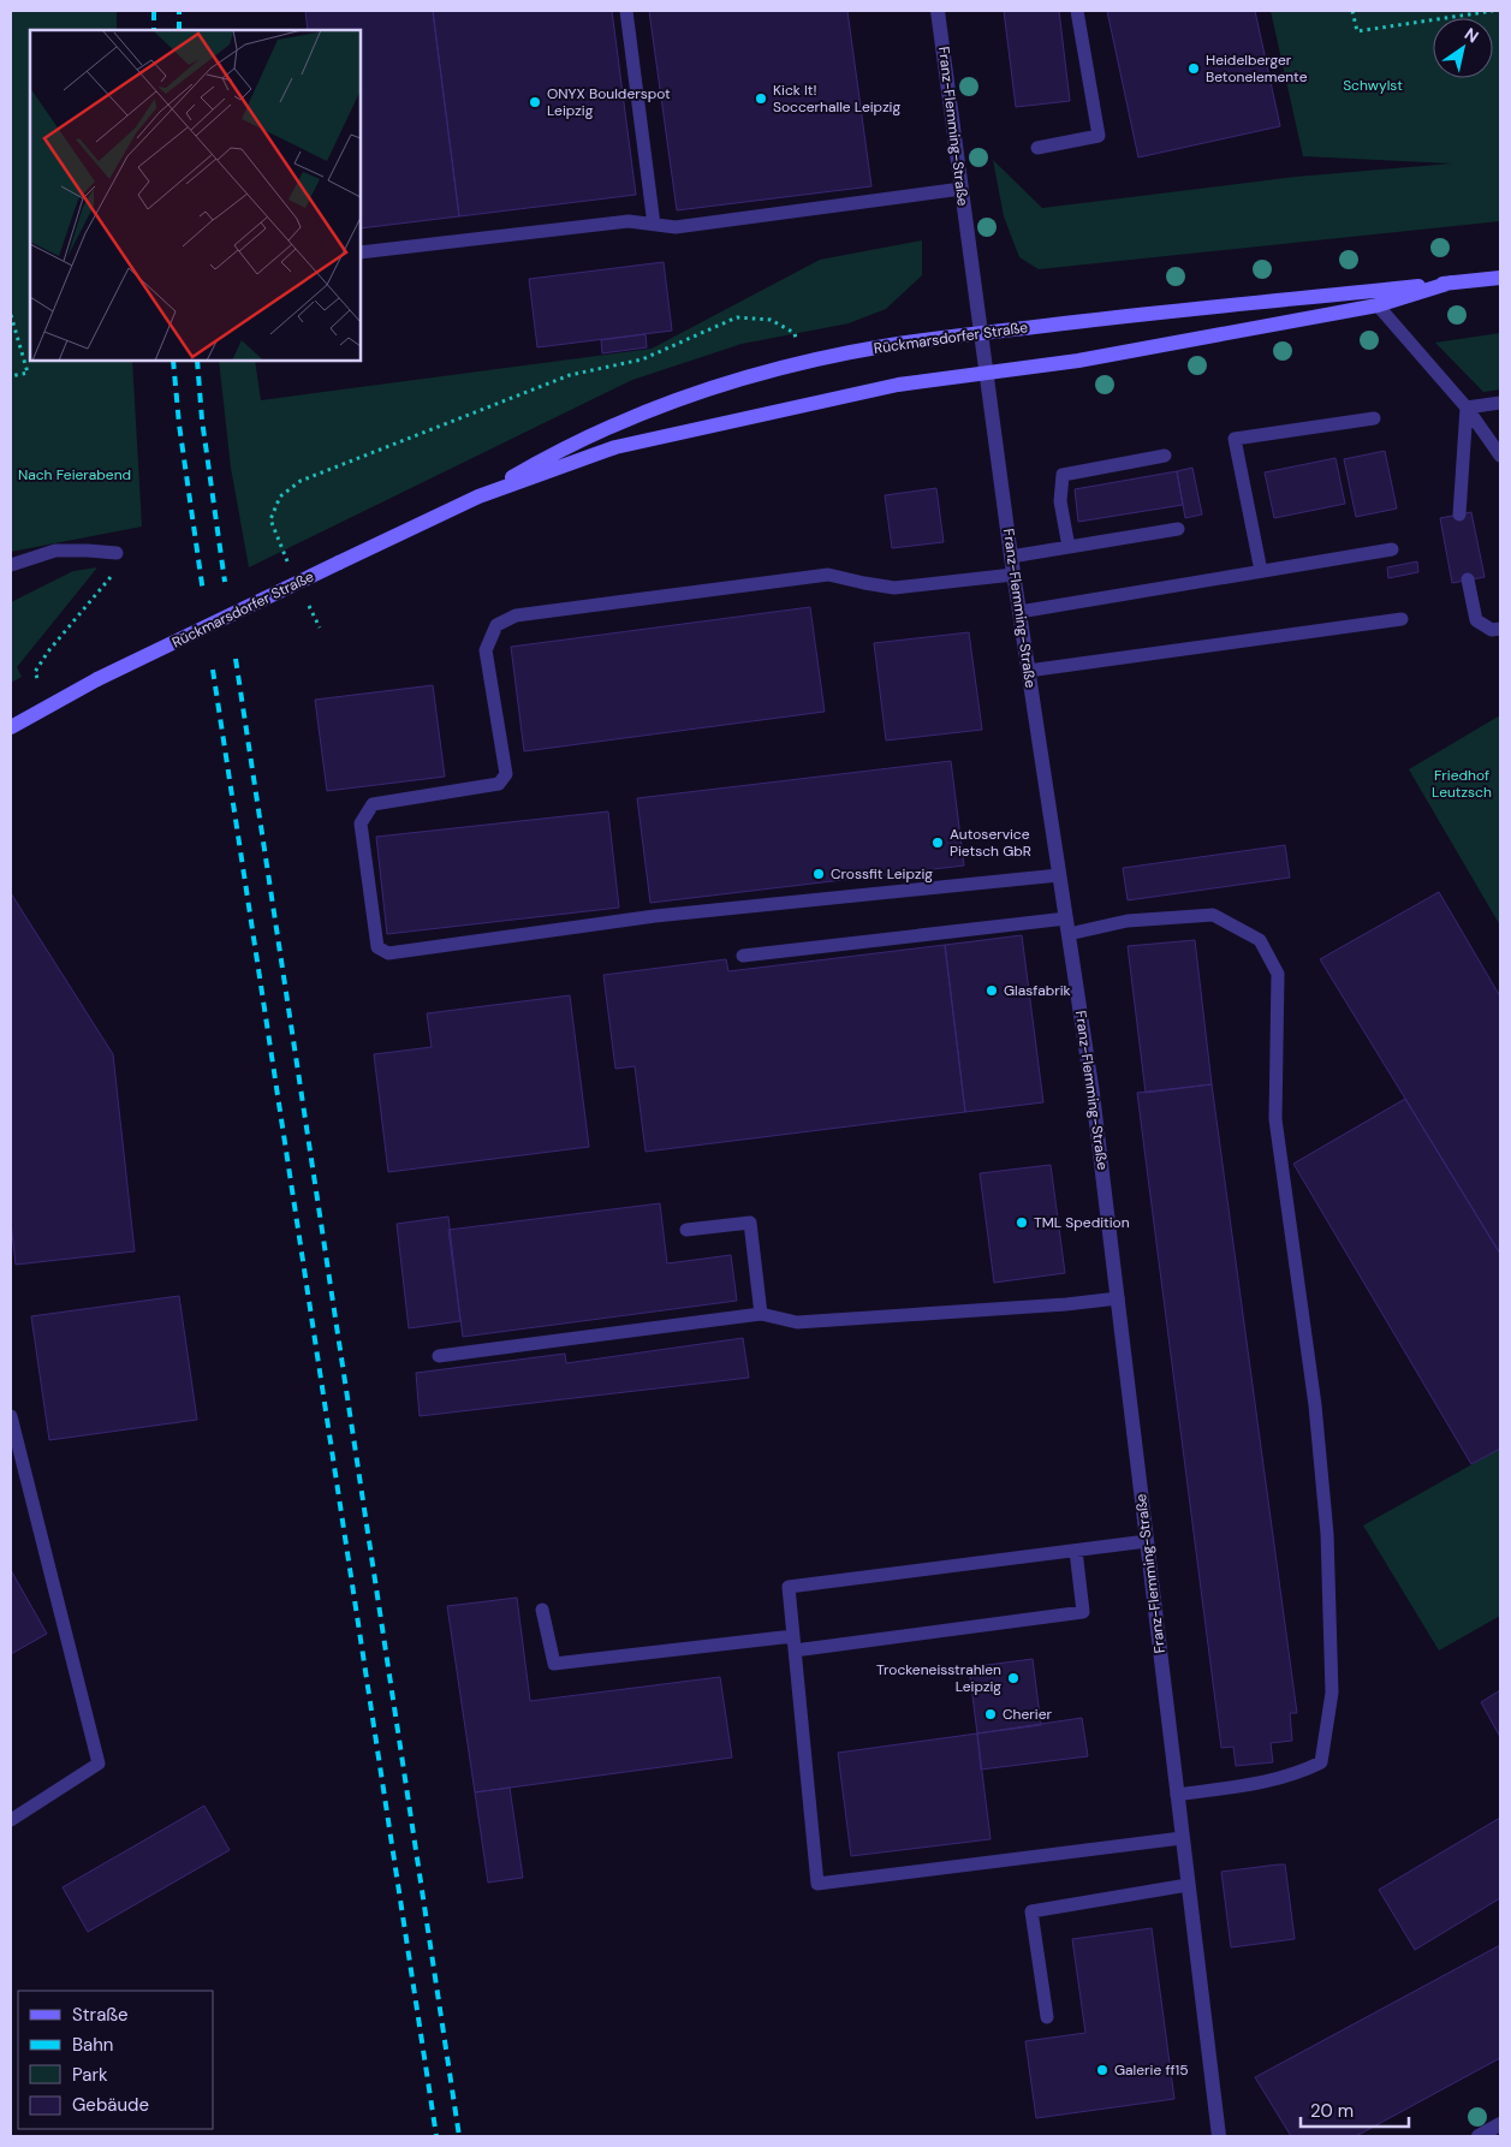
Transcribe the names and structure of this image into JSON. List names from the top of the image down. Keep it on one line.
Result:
{"streets":{"main road":["Rückmarsdorfer Straße"],"street":["Franz-Flemming-Straße"]},"crossings":[["Franz-Flemming-Straße","Rückmarsdorfer Straße"]],"parks":["Schwylst","Nach Feierabend","Friedhof Leutzsch"],"places":["Heidelberger Betonelemente","Kick It! Soccerhalle Leipzig","ONYX Boulderspot Leipzig","Autoservice Pietsch GbR","Crossfit Leipzig","Glasfabrik","TML Spedition","Trockeneisstrahlen Leipzig","Cherier","Galerie ff15"],"legend":["Straße","Bahn","Park","Gebäude"],"scale_bar":"20 m","north":"top right"}
